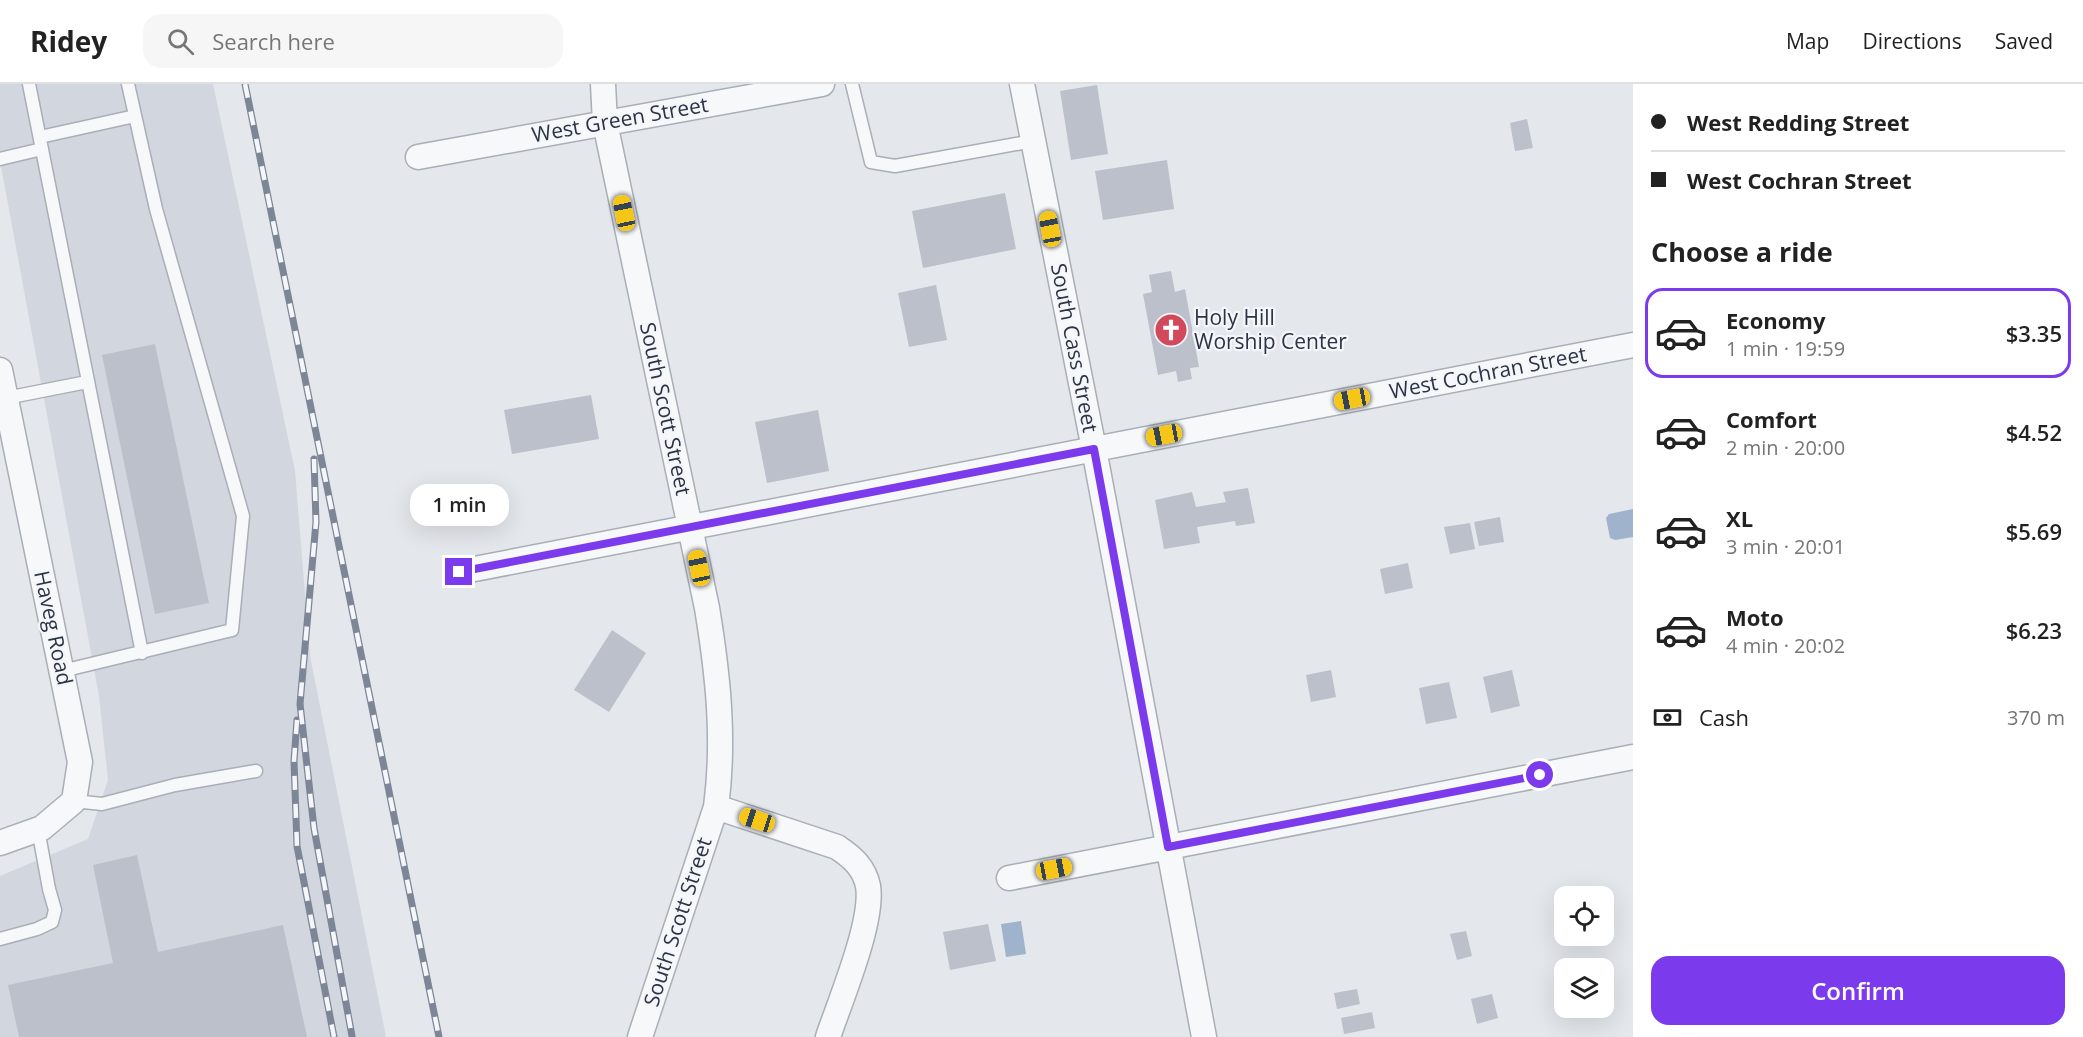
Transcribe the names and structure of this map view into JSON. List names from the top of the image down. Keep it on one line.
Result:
{"streets":{"street":["West Green Street","South Cass Street","West Cochran Street","South Scott Street","Haveg Road"]},"crossings":[["West Green Street","South Scott Street"],["South Cass Street","West Cochran Street"],["West Cochran Street","South Scott Street"]],"places":{"church":["Holy Hill Worship Center"]},"page":{"header":"Ridey","search":"Search here","nav":["Map","Directions","Saved"],"banner":["West Redding Street","West Cochran Street"],"heading":"Choose a ride","list":[{"name":"Economy","note":"1 min · 19:59","value":"$3.35"},{"name":"Comfort","note":"2 min · 20:00","value":"$4.52"},{"name":"XL","note":"3 min · 20:01","value":"$5.69"},{"name":"Moto","note":"4 min · 20:02","value":"$6.23"}],"bubble":"1 min","pay":["Cash","370 m"],"buttons":"Confirm"}}
